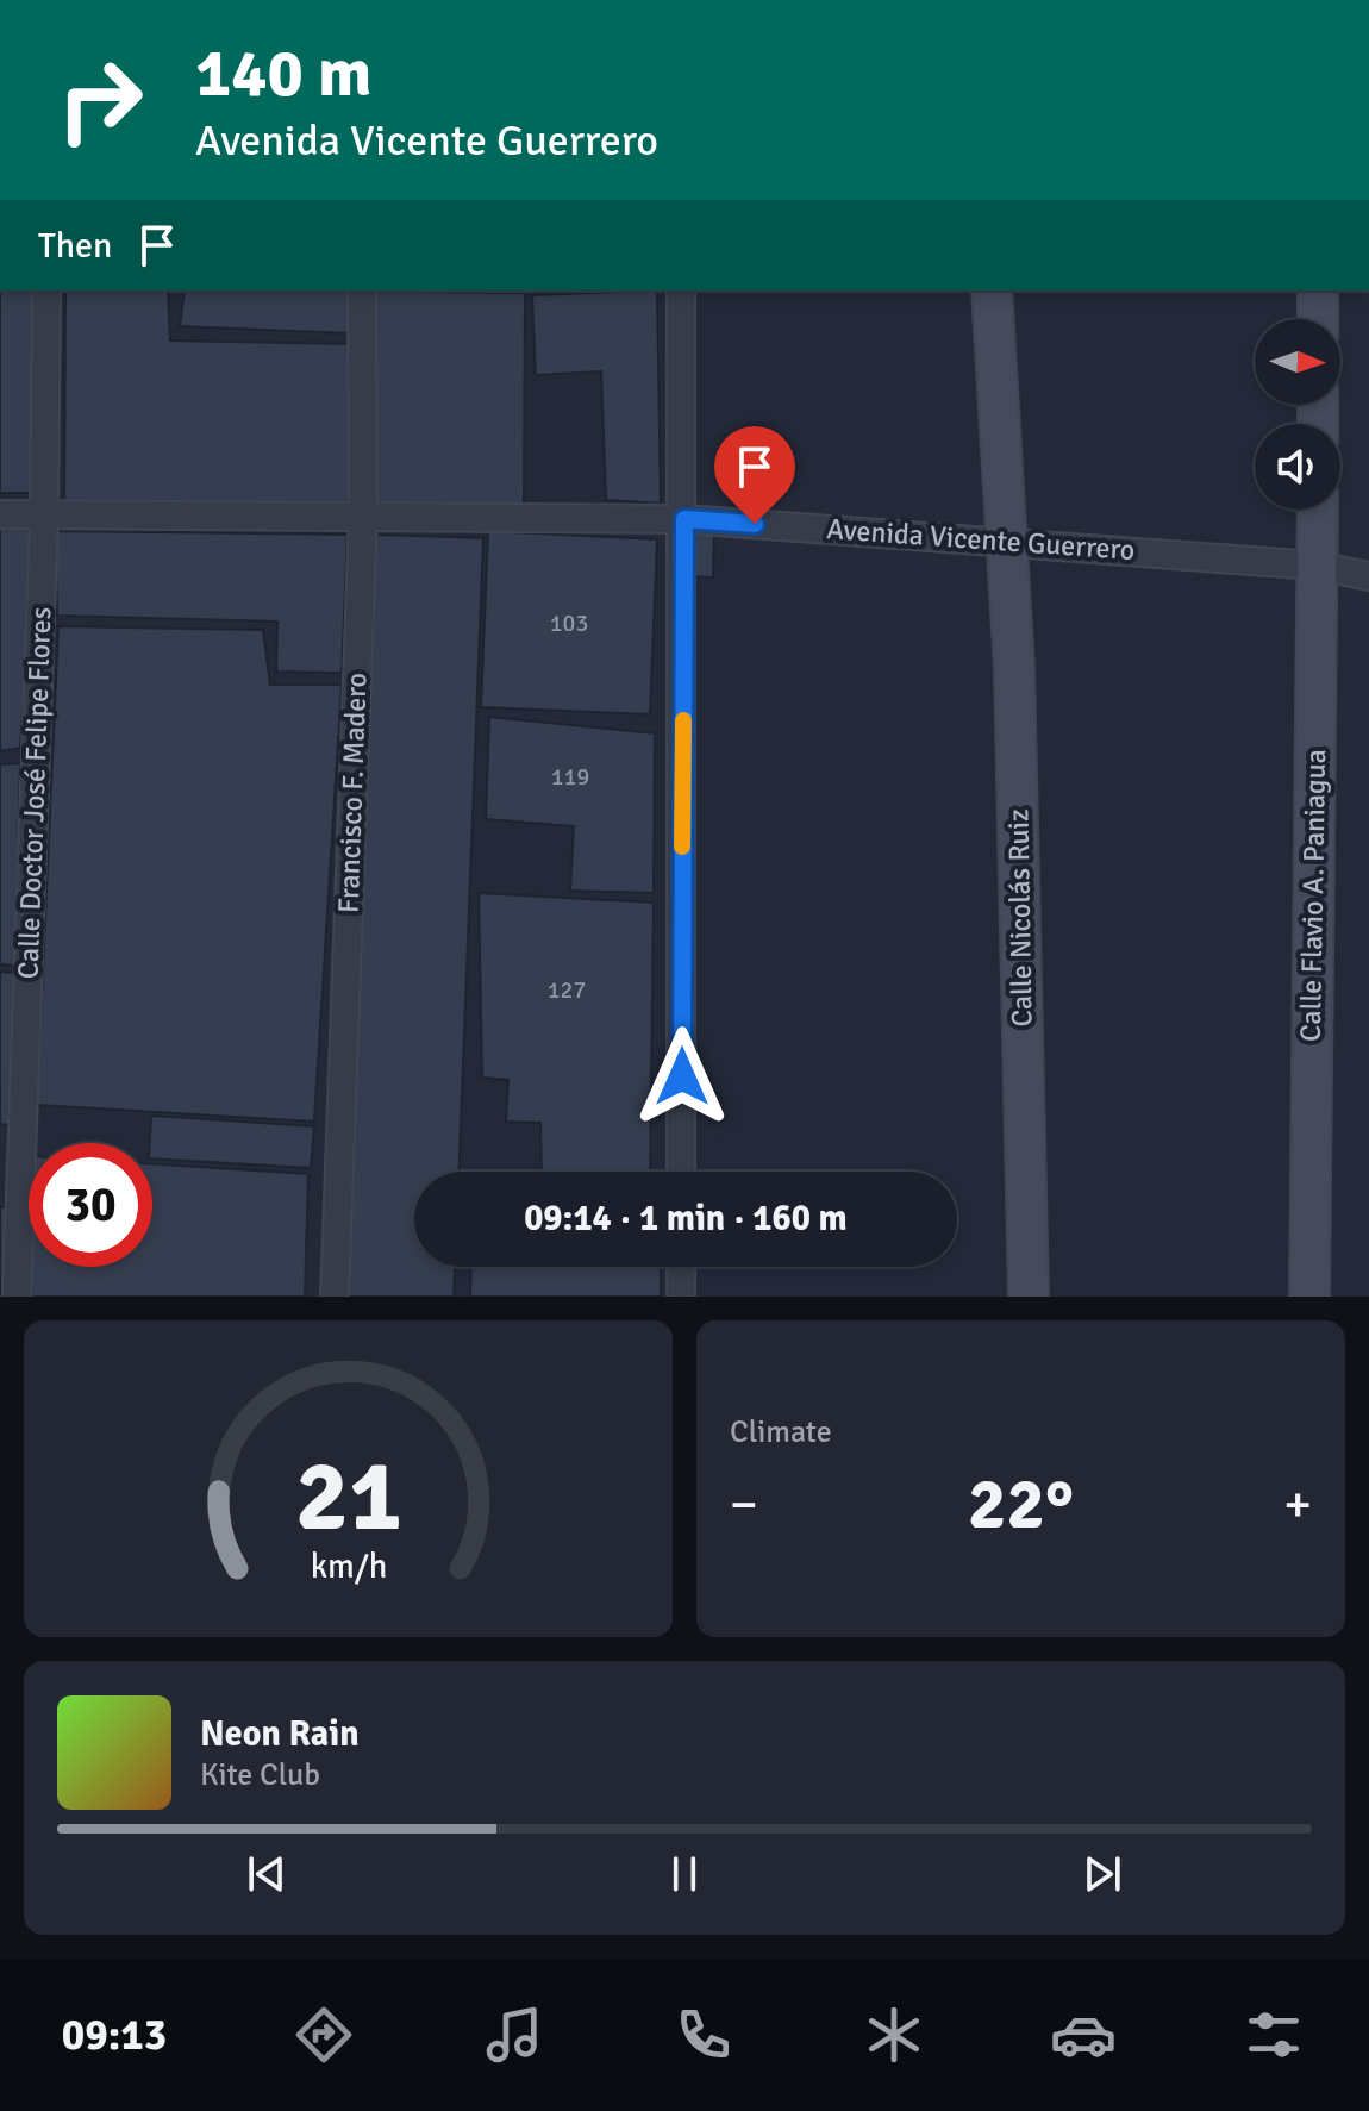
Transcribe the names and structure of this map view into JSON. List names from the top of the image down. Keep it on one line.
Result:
{"streets":{"street":["Avenida Vicente Guerrero","Calle Doctor José Felipe Flores","Francisco F. Madero","Calle Flavio A. Paniagua","Calle Nicolás Ruiz"]},"crossings":[["Avenida Vicente Guerrero","Calle Doctor José Felipe Flores"],["Avenida Vicente Guerrero","Francisco F. Madero"],["Avenida Vicente Guerrero","Calle Flavio A. Paniagua"],["Avenida Vicente Guerrero","Calle Nicolás Ruiz"]],"house_numbers":["103","119","127"],"north":"right","page":{"turn":["140 m","Avenida Vicente Guerrero"],"then":"Then","limit":"30","trip":"09:14 · 1 min · 160 m","tile":"Climate","heat":["−","22°","+"],"song":["Neon Rain","Kite Club"],"tabs":"09:13","gauge":["21","km/h"]}}
